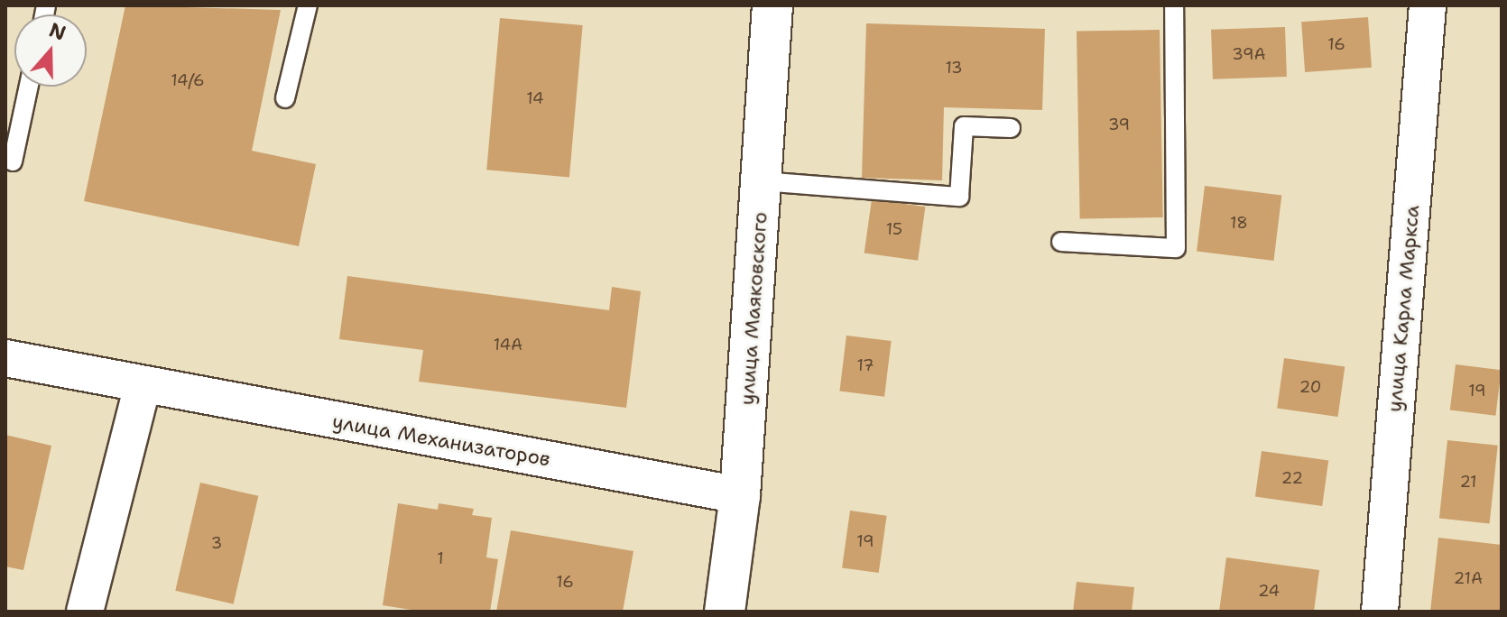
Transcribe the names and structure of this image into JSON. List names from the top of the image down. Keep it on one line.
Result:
{"streets":{"street":["улица Маяковского","улица Карла Маркса","улица Механизаторов"]},"crossings":[["улица Маяковского","улица Механизаторов"]],"house_numbers":["16","39А","13","14/6","14","39","18","15","14А","17","20","19","22","21","19","3","1","21А","16","24"],"north":"top"}
